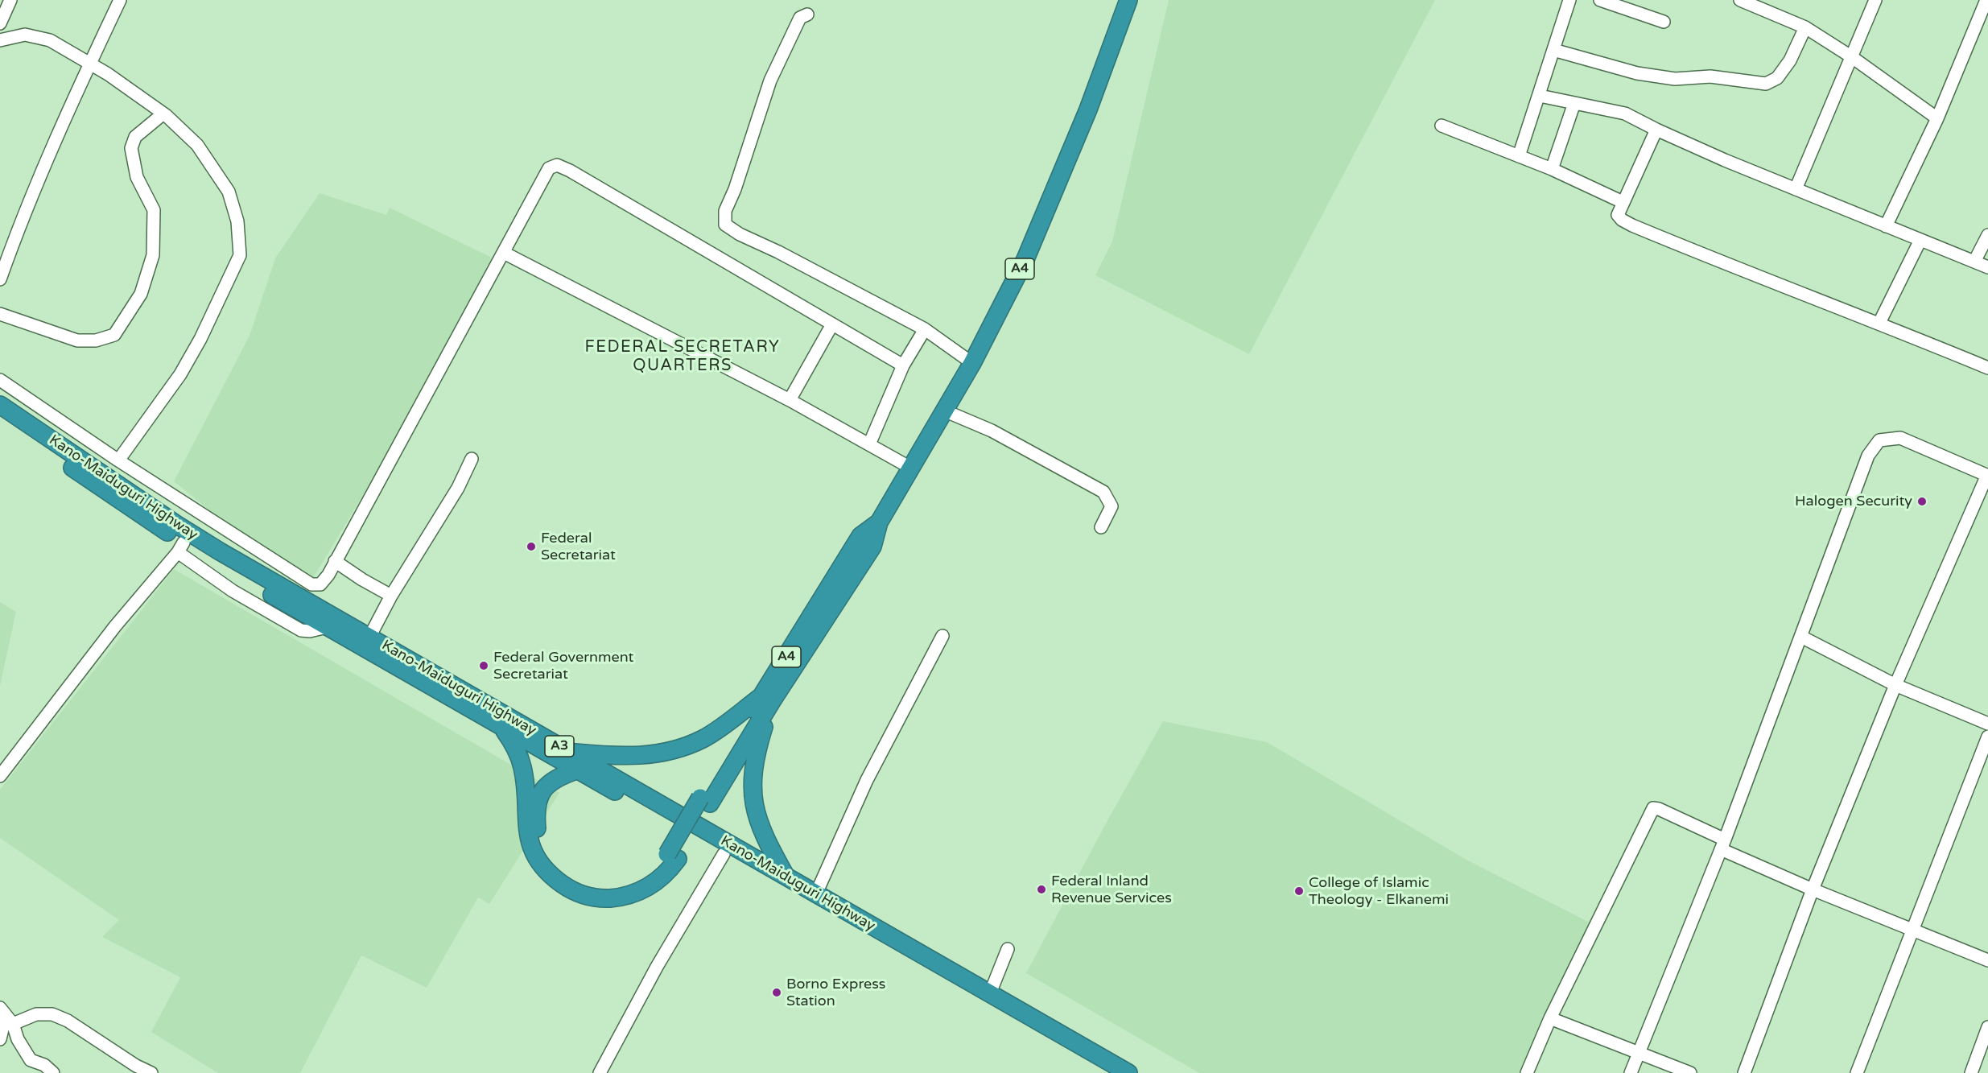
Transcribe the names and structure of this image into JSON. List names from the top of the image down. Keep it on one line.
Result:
{"streets":{"highway":["A4","Kano-Maiduguri Highway","A3"]},"crossings":[["A4","Kano-Maiduguri Highway"]],"districts":["FEDERAL SECRETARY QUARTERS"],"places":["Halogen Security","Federal Secretariat","Federal Government Secretariat","Federal Inland Revenue Services","College of Islamic Theology - Elkanemi","Borno Express Station"]}
